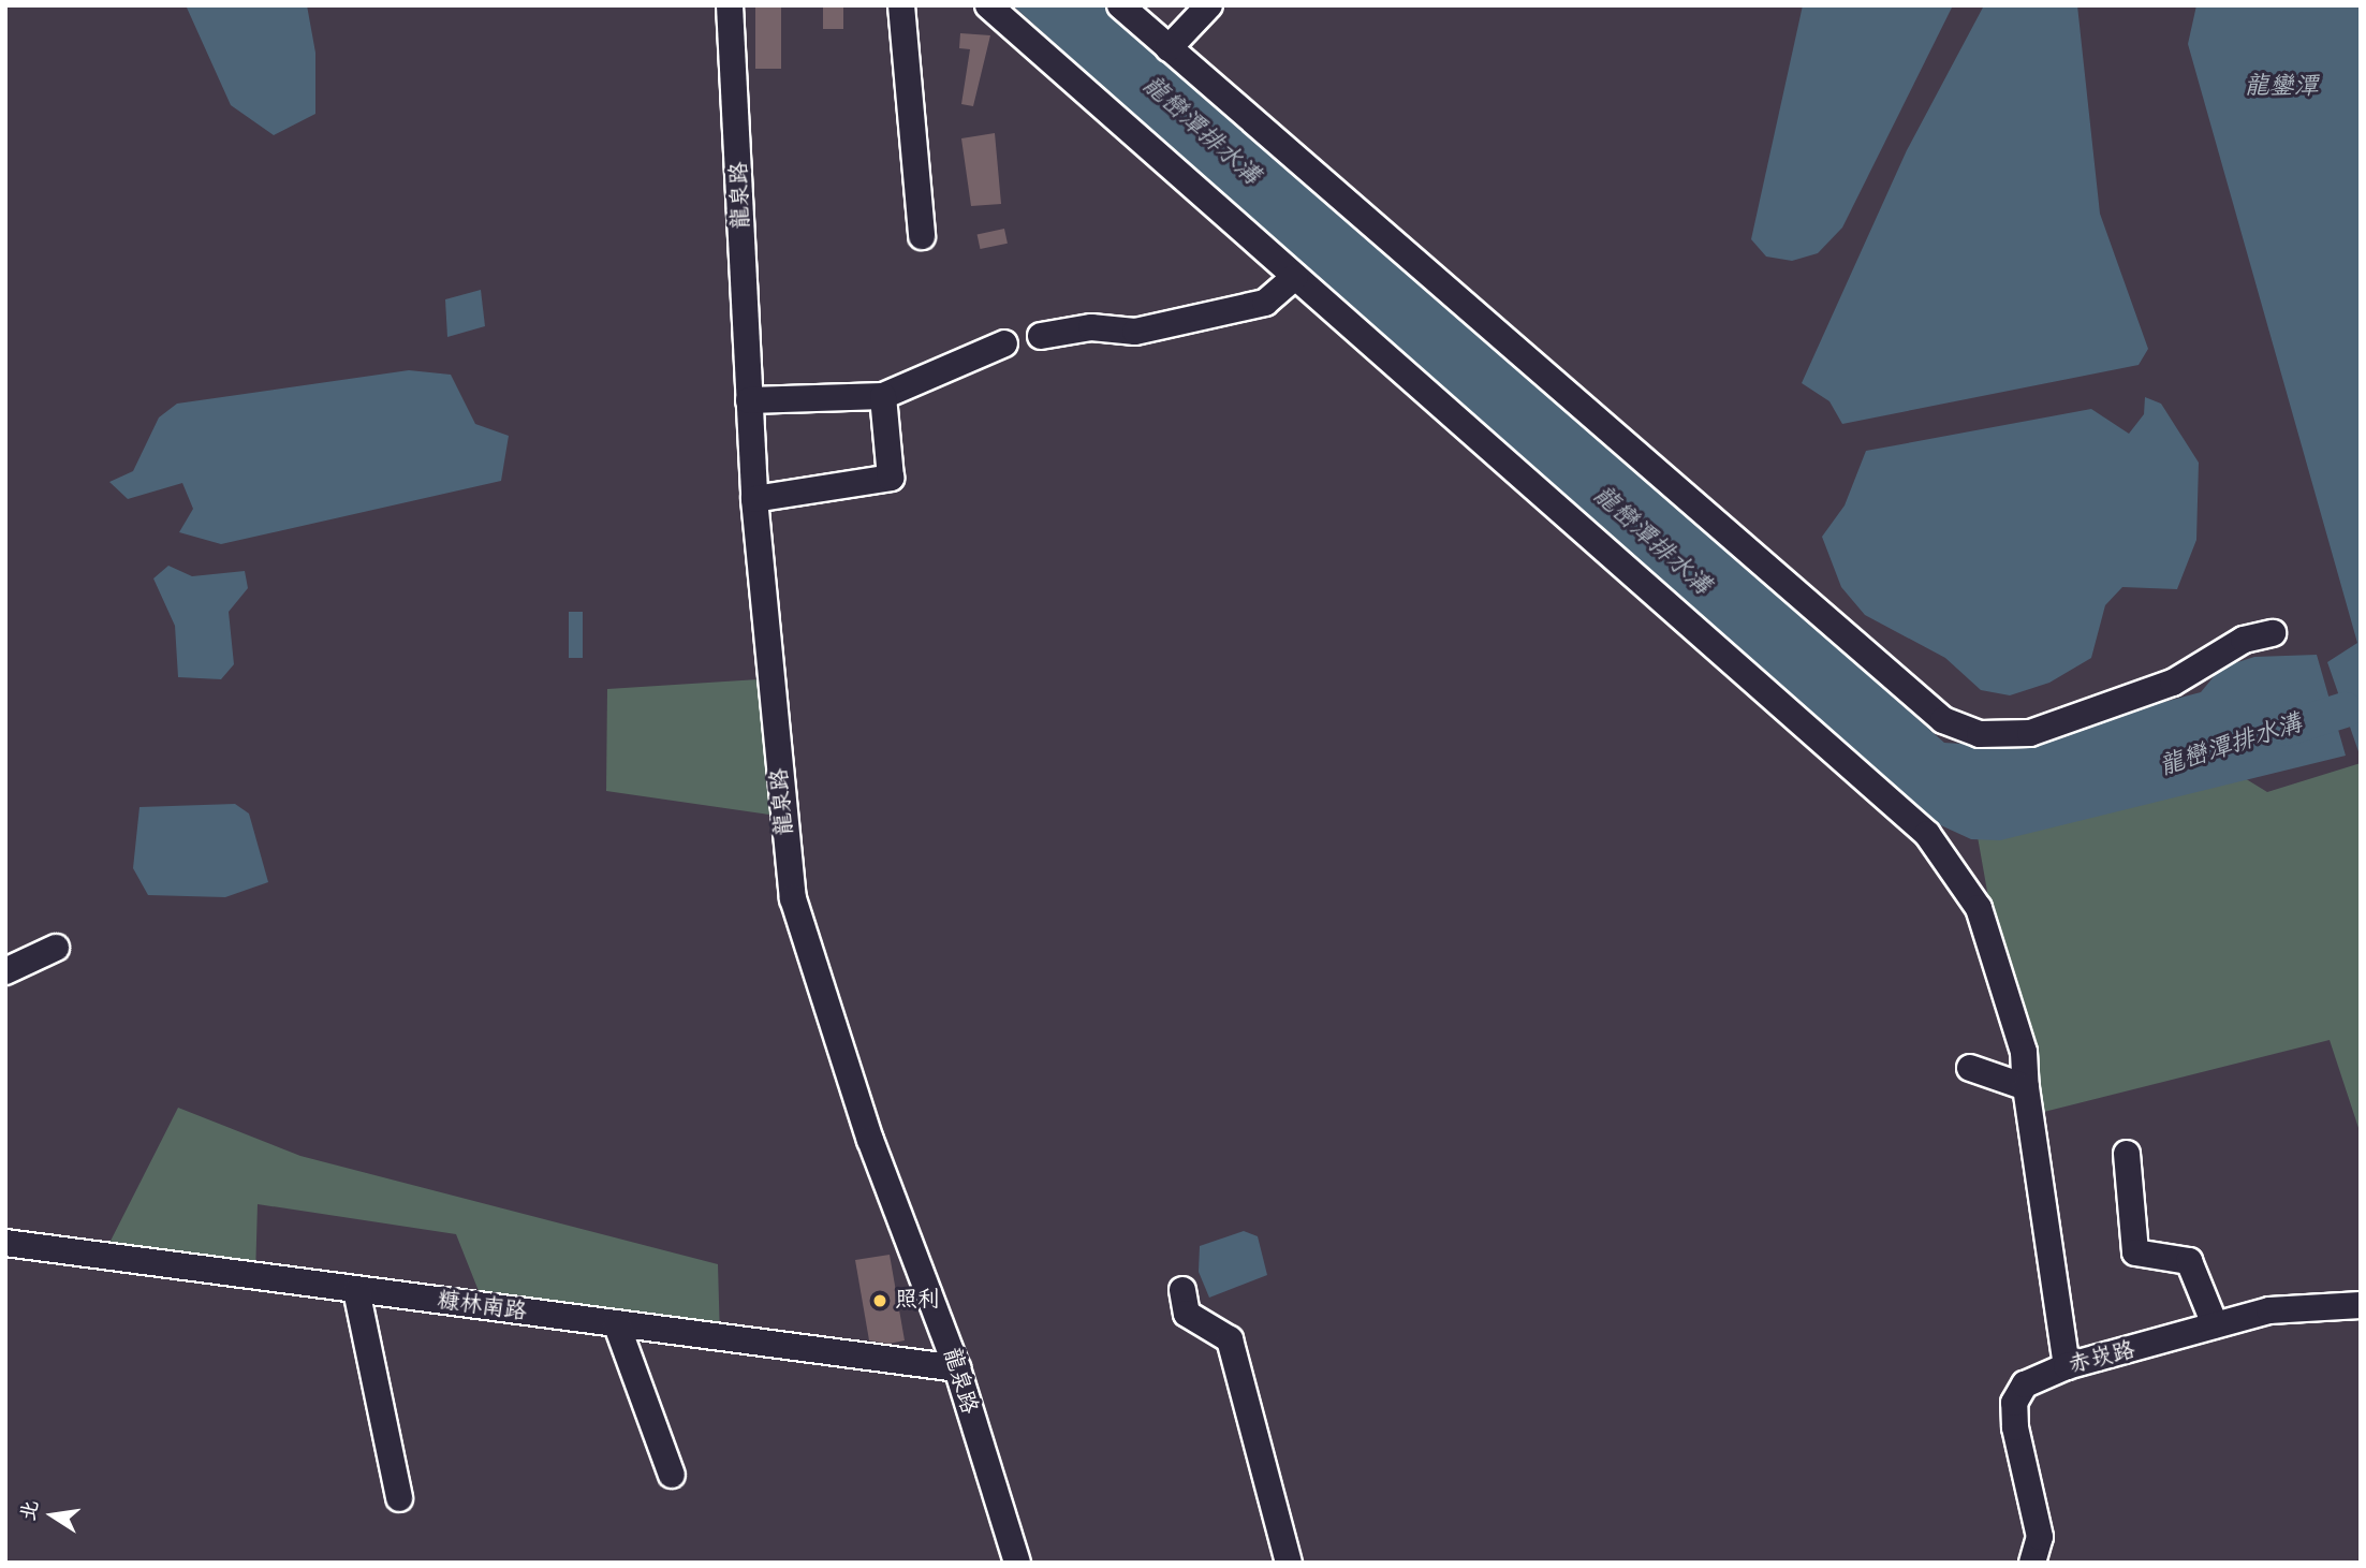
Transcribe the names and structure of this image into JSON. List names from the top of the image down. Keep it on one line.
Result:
{"streets":{"street":["龍泉路","糠林南路","赤崁路"]},"crossings":[["龍泉路","糠林南路"]],"water":["龍鑾潭","龍巒潭排水溝"],"places":["照利"],"north":"left"}
